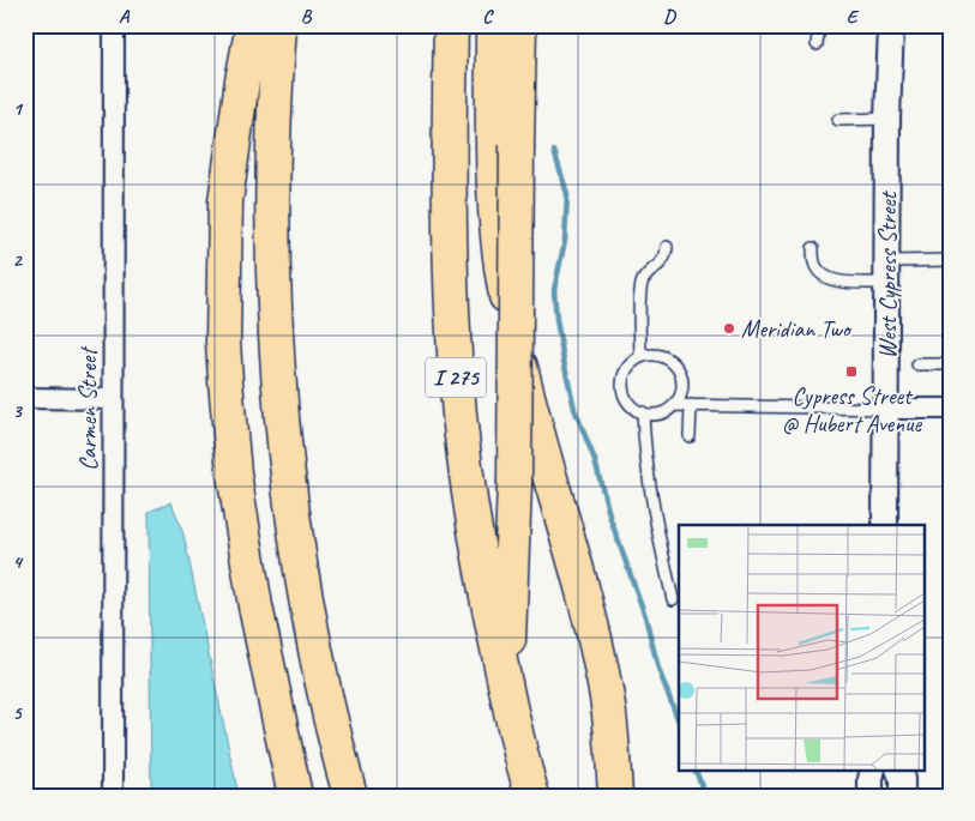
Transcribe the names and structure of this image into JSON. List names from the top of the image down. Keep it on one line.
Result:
{"streets":{"highway":["I 275"],"street":["West Cypress Street","Carmen Street"]},"places":{"other":["Meridian Two"],"transit":["Cypress Street @ Hubert Avenue"]},"grid":{"columns":["A","B","C","D","E"],"rows":["1","2","3","4","5"]}}
